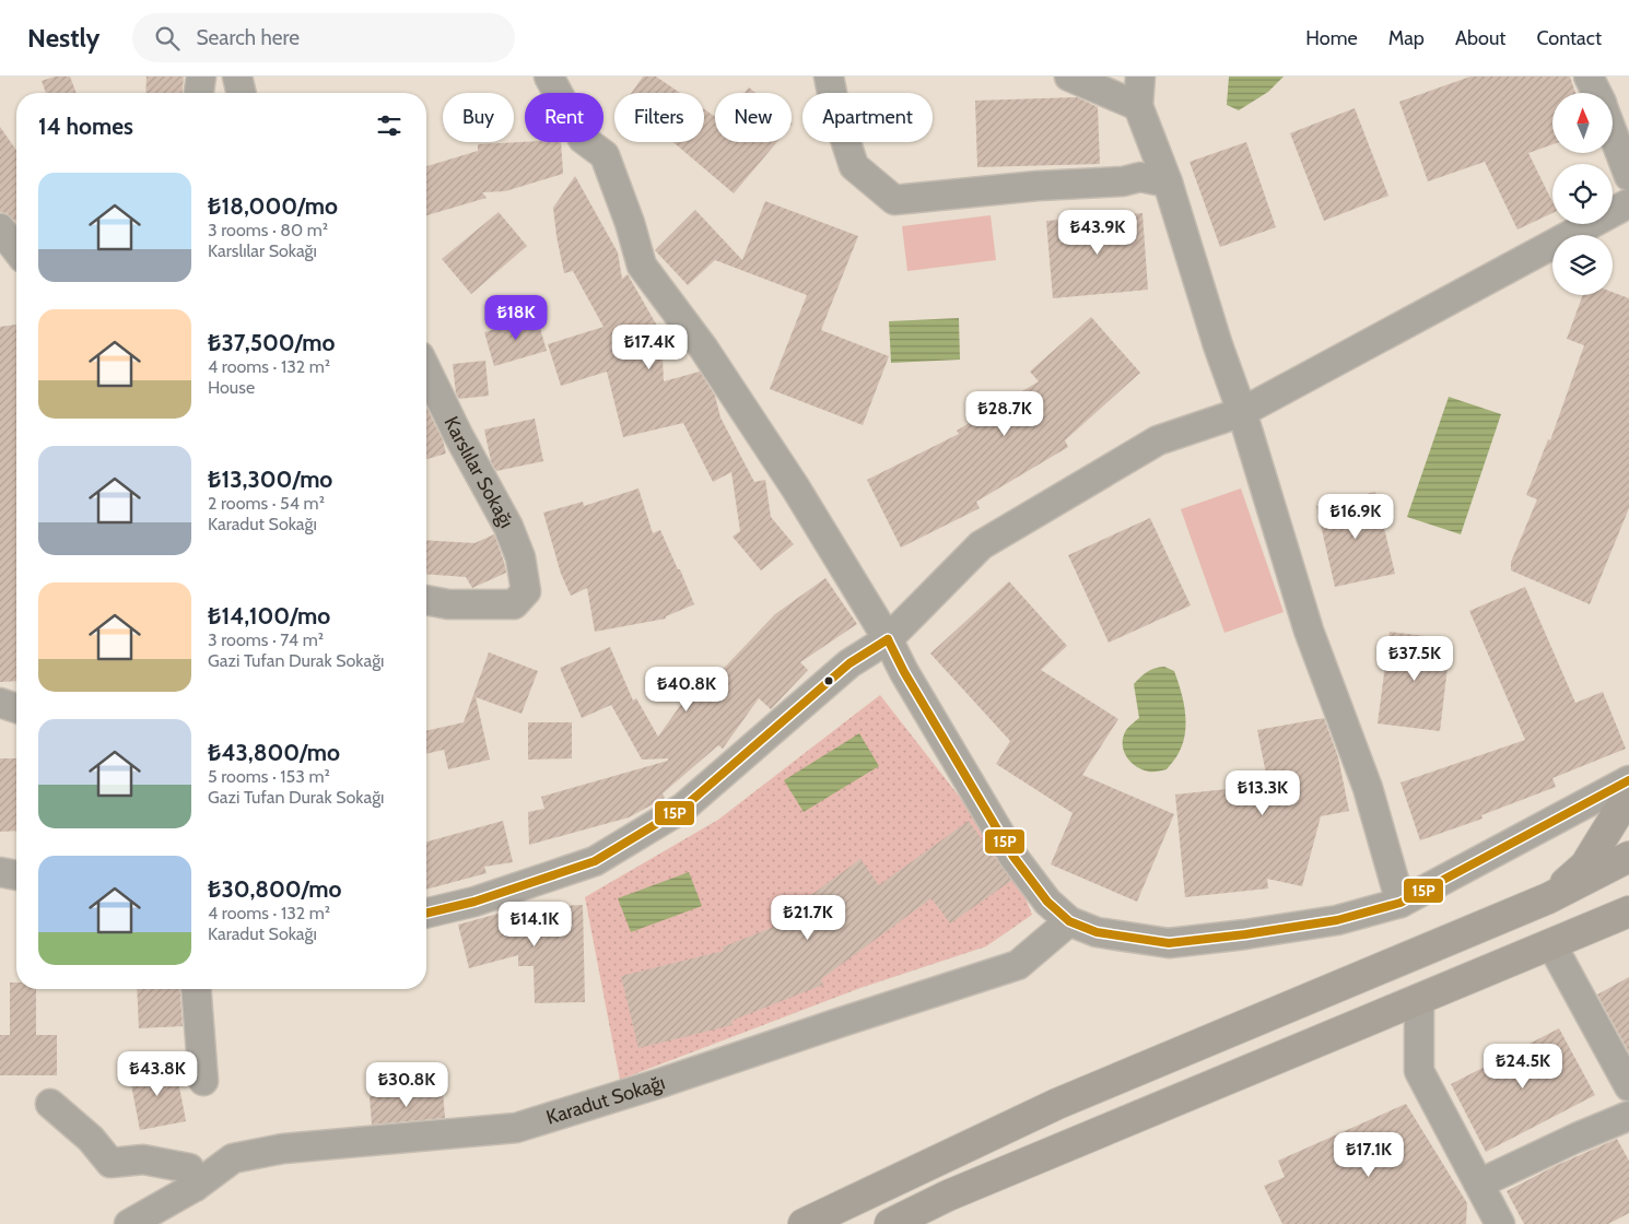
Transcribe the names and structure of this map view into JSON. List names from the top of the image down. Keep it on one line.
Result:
{"streets":{"street":["Karslılar Sokağı","Karadut Sokağı"]},"lines":["transit line 15P"],"north":"top","page":{"header":"Nestly","search":"Search here","nav":["Home","Map","About","Contact"],"chip":["Buy","Rent","Filters","New","Apartment"],"heading":"14 homes","list":[{"name":"₺18,000/mo","note":"3 rooms · 80 m² · Karslılar Sokağı"},{"name":"₺37,500/mo","note":"4 rooms · 132 m² · House"},{"name":"₺13,300/mo","note":"2 rooms · 54 m² · Karadut Sokağı"},{"name":"₺14,100/mo","note":"3 rooms · 74 m² · Gazi Tufan Durak Sokağı"},{"name":"₺43,800/mo","note":"5 rooms · 153 m² · Gazi Tufan Durak Sokağı"},{"name":"₺30,800/mo","note":"4 rooms · 132 m² · Karadut Sokağı"}],"price":["₺43.9K","₺18K","₺17.4K","₺28.7K","₺16.9K","₺37.5K","₺40.8K","₺13.3K","₺21.7K","₺14.1K","₺24.5K","₺43.8K","₺30.8K","₺17.1K"]}}
